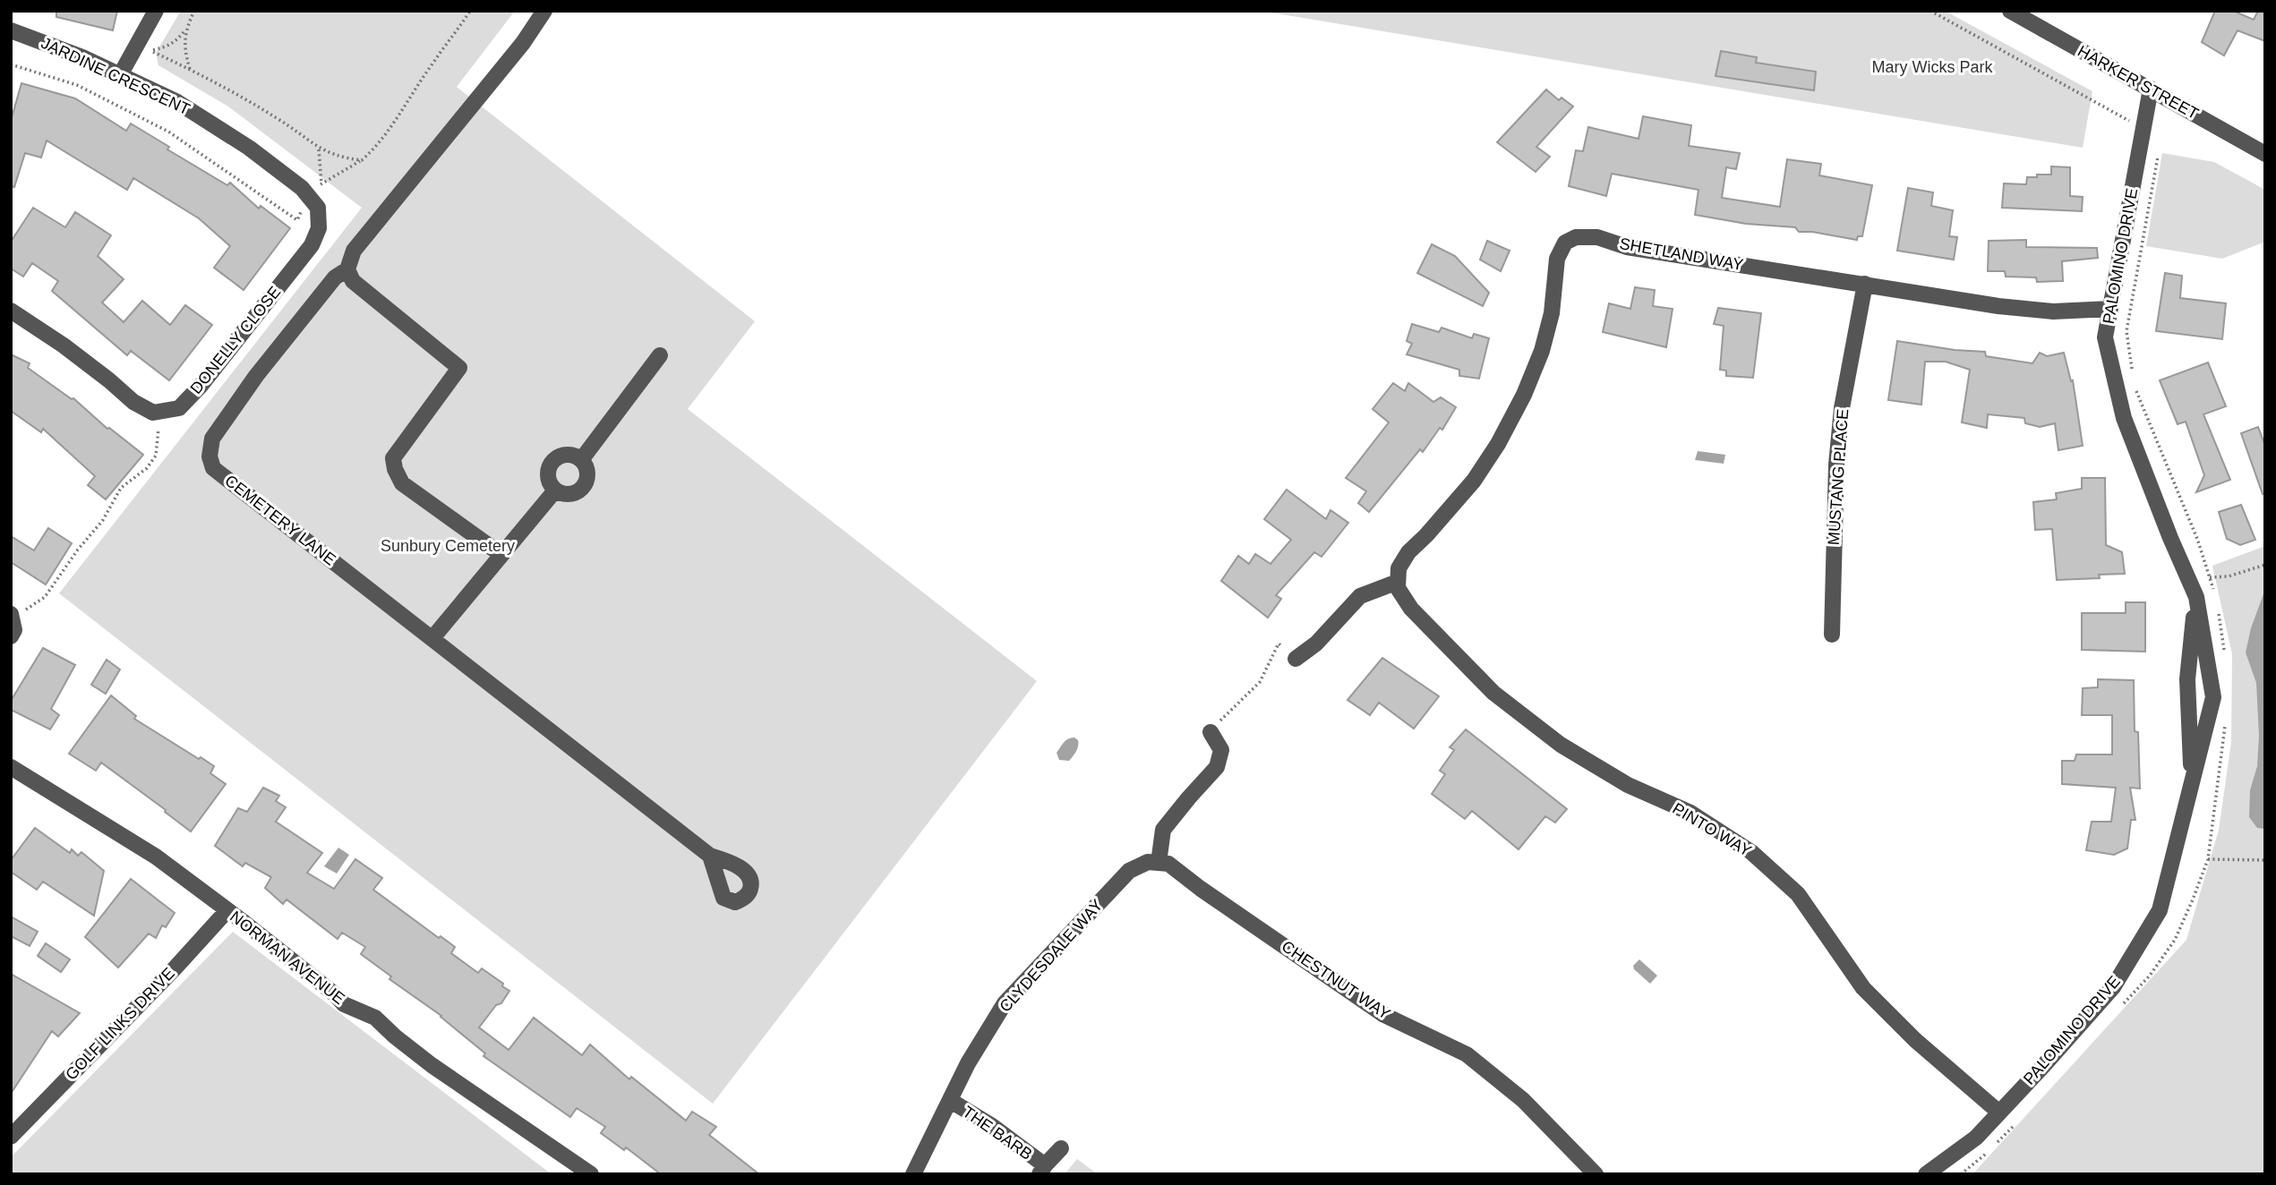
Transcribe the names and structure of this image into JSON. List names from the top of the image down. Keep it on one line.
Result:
{"streets":{"street":["JARDINE CRESCENT","HARKER STREET","SHETLAND WAY","PALOMINO DRIVE","DONELLY CLOSE","MUSTANG PLACE","CEMETERY LANE","PINTO WAY","CLYDESDALE WAY","NORMAN AVENUE","CHESTNUT WAY","GOLF LINKS DRIVE","THE BARB"]},"crossings":[["JARDINE CRESCENT","DONELLY CLOSE"],["HARKER STREET","PALOMINO DRIVE"],["SHETLAND WAY","PALOMINO DRIVE"],["SHETLAND WAY","MUSTANG PLACE"],["SHETLAND WAY","PINTO WAY"],["PALOMINO DRIVE","PINTO WAY"],["CLYDESDALE WAY","CHESTNUT WAY"],["CLYDESDALE WAY","THE BARB"],["NORMAN AVENUE","GOLF LINKS DRIVE"]],"parks":["Mary Wicks Park","Sunbury Cemetery"]}
